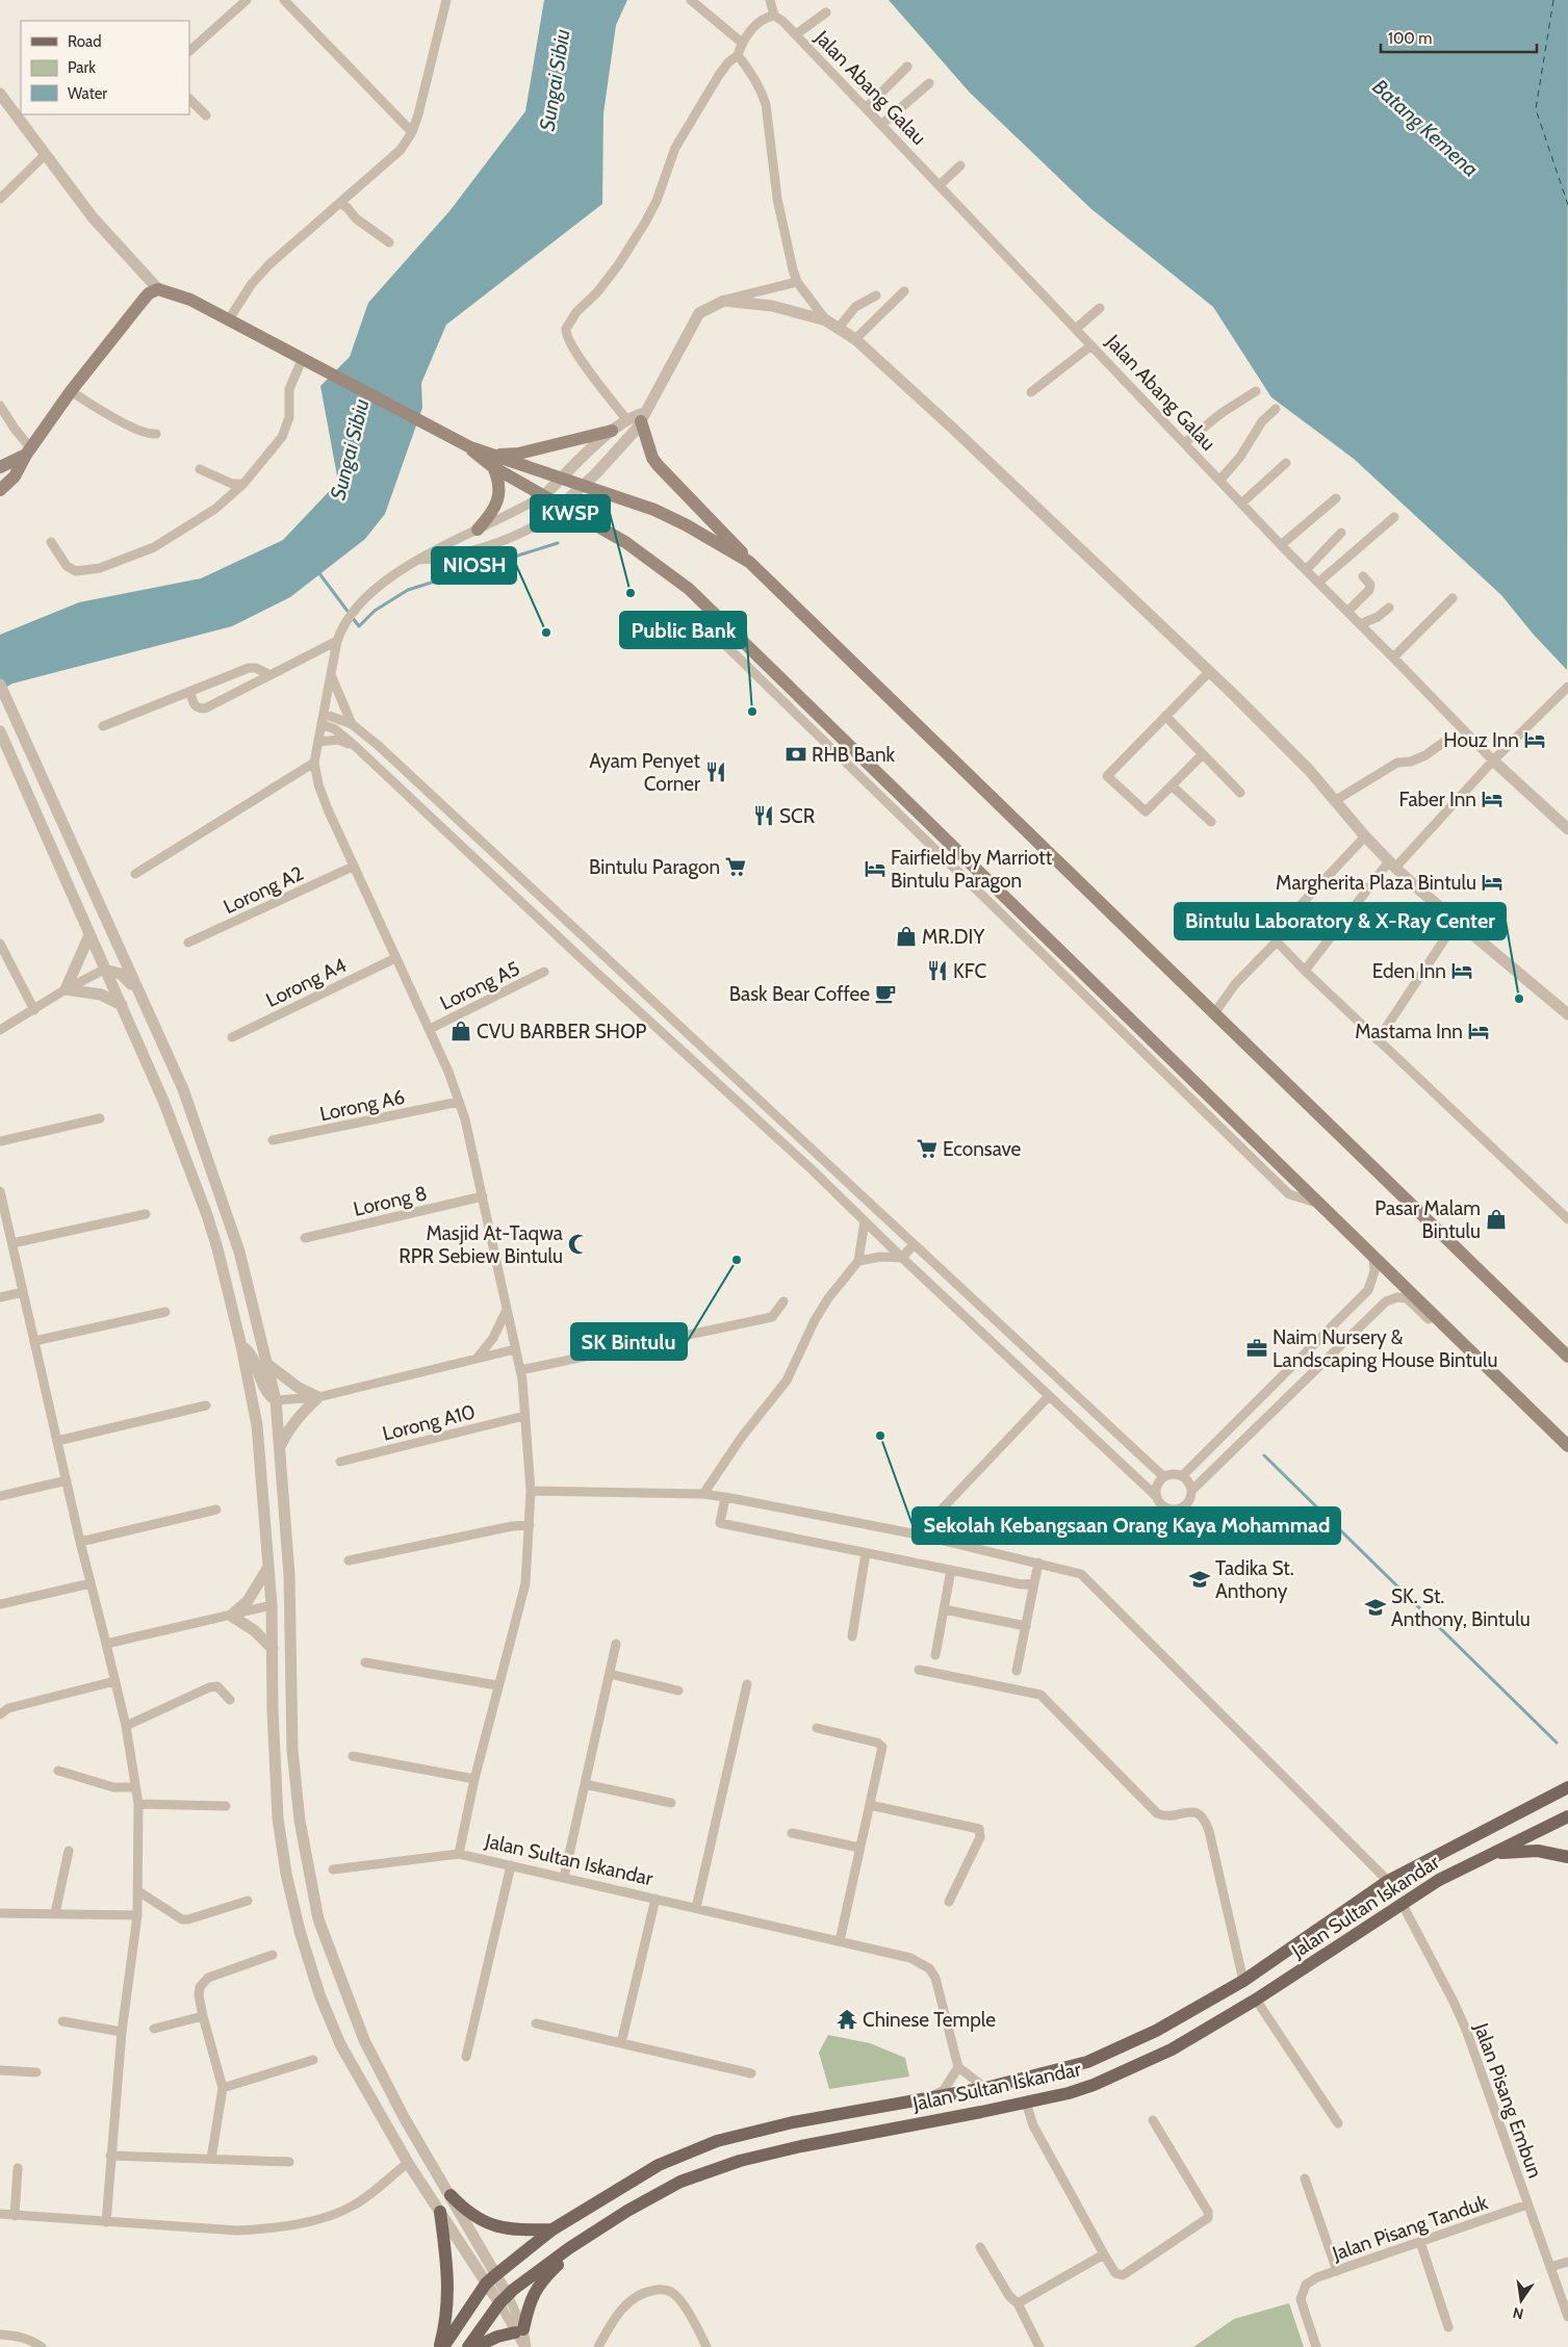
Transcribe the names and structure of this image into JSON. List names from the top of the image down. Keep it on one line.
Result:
{"streets":{"main road":["Jalan Sultan Iskandar"],"street":["Jalan Abang Galau","Lorong A2","Lorong A4","Lorong A5","Lorong A6","Lorong 8","Lorong A10","Jalan Pisang Embun","Jalan Pisang Tanduk"]},"crossings":[["Lorong A2","Jalan Sultan Iskandar"],["Lorong A4","Jalan Sultan Iskandar"],["Lorong A5","Jalan Sultan Iskandar"],["Lorong A6","Jalan Sultan Iskandar"],["Lorong 8","Jalan Sultan Iskandar"],["Lorong A10","Jalan Sultan Iskandar"],["Jalan Sultan Iskandar","Jalan Pisang Embun"],["Jalan Pisang Embun","Jalan Pisang Tanduk"]],"water":["Sungai Sibiu","Batang Kemena"],"places":{"other":["KWSP","NIOSH","Public Bank","Bintulu Laboratory & X-Ray Center","SK Bintulu","Sekolah Kebangsaan Orang Kaya Mohammad"],"hotel":["Houz Inn","Faber Inn","Fairfield by Marriott Bintulu Paragon","Margherita Plaza Bintulu","Eden Inn","Mastama Inn"],"bank":["RHB Bank"],"restaurant":["Ayam Penyet Corner","SCR","KFC"],"supermarket":["Bintulu Paragon","Econsave"],"shop":["MR.DIY","CVU BARBER SHOP","Pasar Malam Bintulu"],"cafe":["Bask Bear Coffee"],"mosque":["Masjid At-Taqwa RPR Sebiew Bintulu"],"office":["Naim Nursery & Landscaping House Bintulu"],"school or university":["Tadika St. Anthony","SK. St. Anthony, Bintulu"],"temple":["Chinese Temple"]},"legend":["Road","Park","Water"],"scale_bar":"100 m","north":"bottom"}
